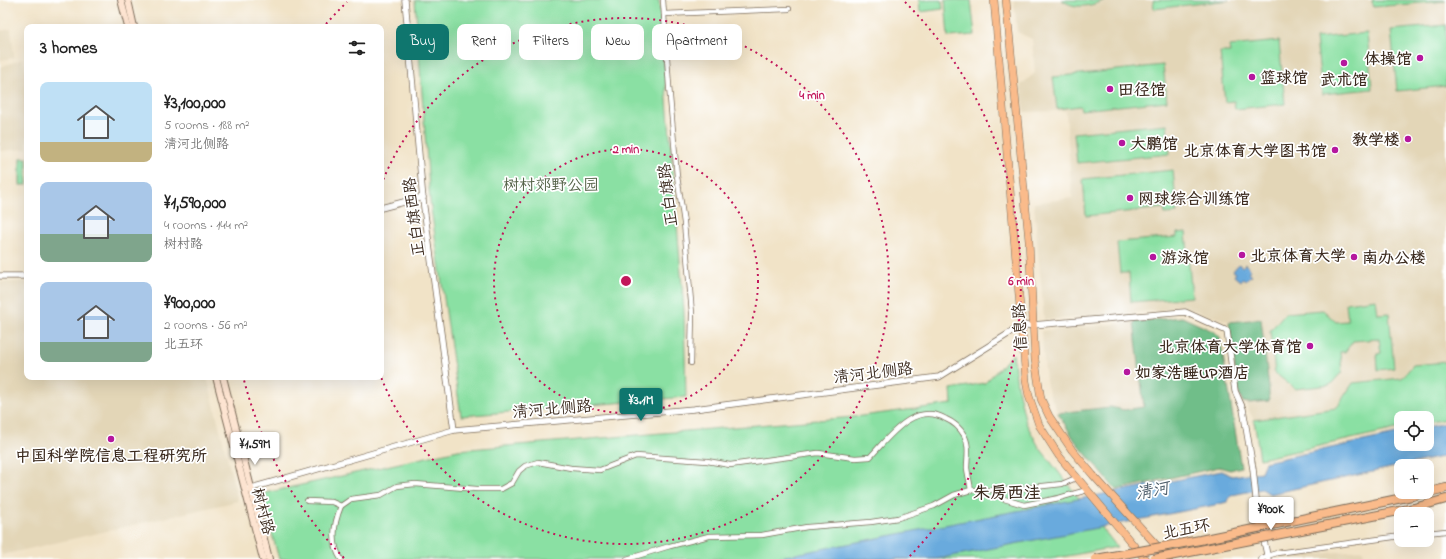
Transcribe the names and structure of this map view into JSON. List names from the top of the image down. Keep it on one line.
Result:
{"streets":{"highway":["北五环"],"main road":["信息路","树村路"],"street":["正白旗路","正白旗西路","清河北侧路"]},"crossings":[["正白旗西路","清河北侧路"],["信息路","清河北侧路"],["清河北侧路","树村路"]],"districts":["朱房西洼"],"water":["清河"],"parks":["树村郊野公园"],"places":["体操馆","武术馆","篮球馆","田径馆","教学楼","大鹏馆","北京体育大学图书馆","网球综合训练馆","北京体育大学","游泳馆","南办公楼","北京体育大学体育馆","如家浩睡UP酒店","中国科学院信息工程研究所"],"page":{"chip":["Buy","Rent","Filters","New","Apartment"],"heading":"3 homes","list":[{"name":"¥3,100,000","note":"5 rooms · 188 m² · 清河北侧路"},{"name":"¥1,590,000","note":"4 rooms · 144 m² · 树村路"},{"name":"¥900,000","note":"2 rooms · 56 m² · 北五环"}],"price":["¥3.1M","¥1.59M","¥900K"],"map_buttons":["+","−"]},"rings":["4 min","2 min","6 min"]}
